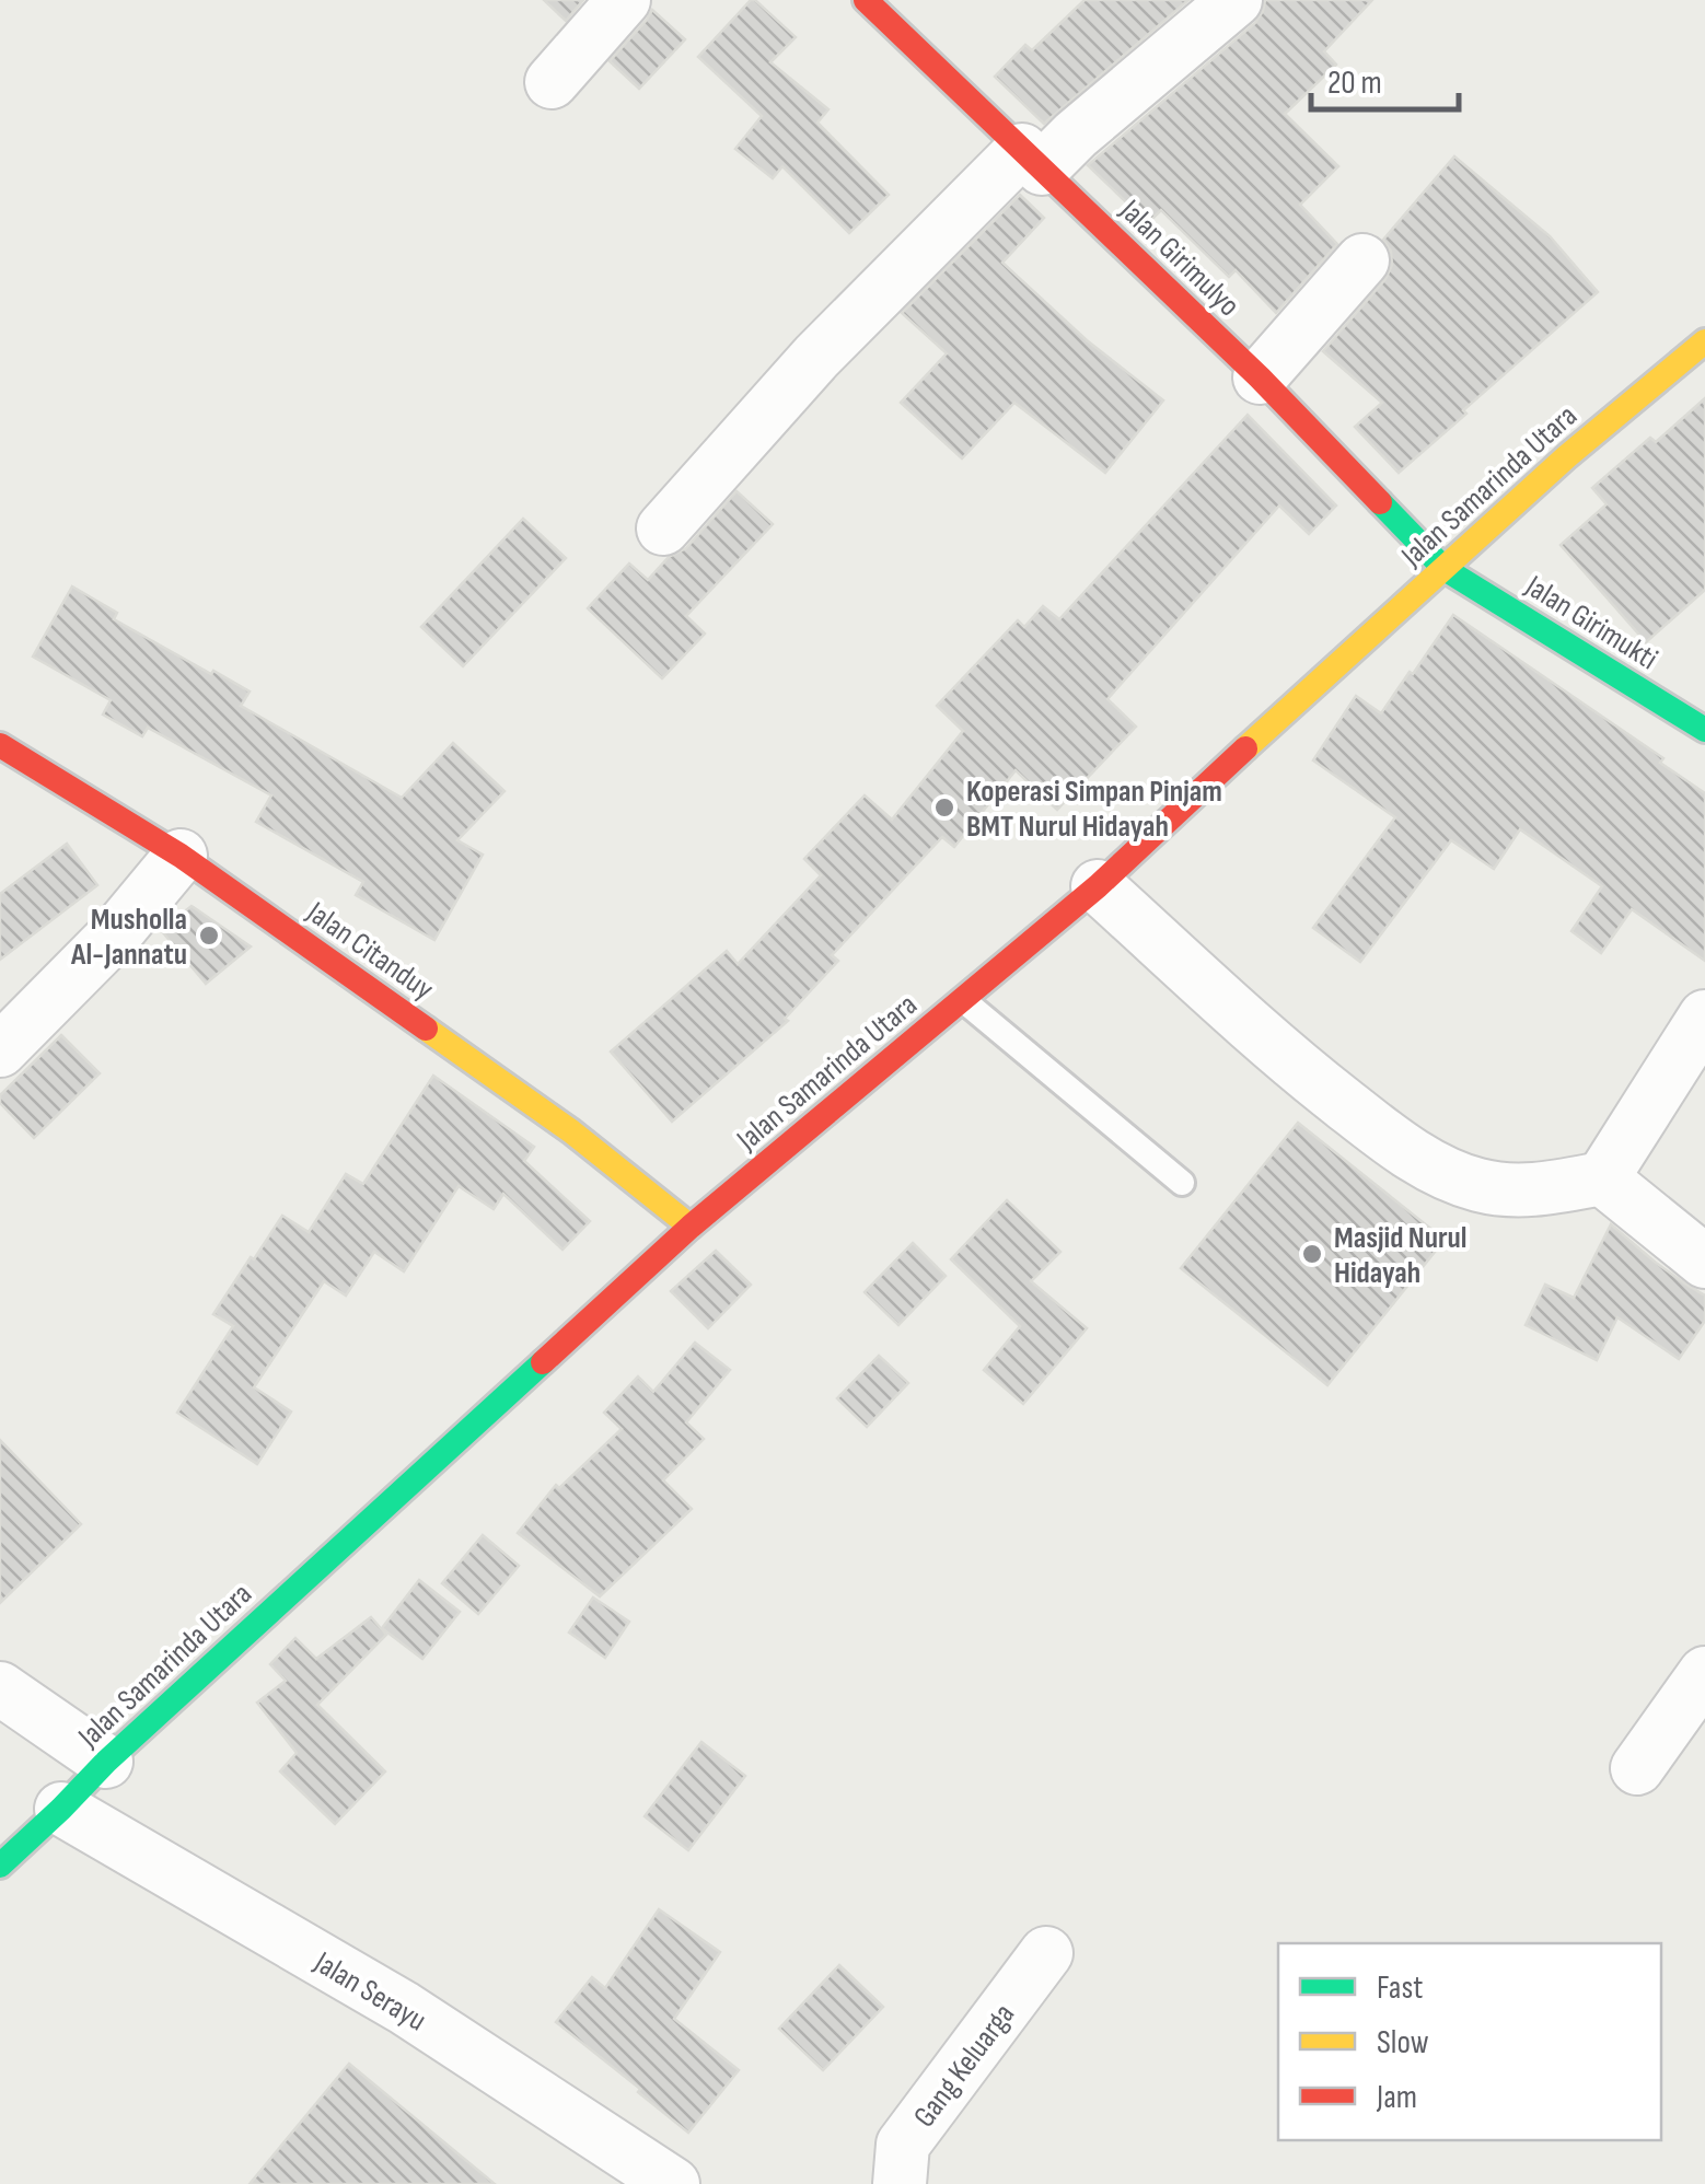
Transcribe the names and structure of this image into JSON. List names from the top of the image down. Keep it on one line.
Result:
{"streets":{"main road":["Jalan Girimulyo","Jalan Samarinda Utara","Jalan Girimukti","Jalan Citanduy"],"street":["Jalan Serayu","Gang Keluarga"]},"crossings":[["Jalan Girimulyo","Jalan Samarinda Utara"],["Jalan Girimulyo","Jalan Girimukti"],["Jalan Samarinda Utara","Jalan Girimukti"],["Jalan Samarinda Utara","Jalan Citanduy"],["Jalan Samarinda Utara","Jalan Serayu"]],"places":["Koperasi Simpan Pinjam BMT Nurul Hidayah","Musholla Al-Jannatu","Masjid Nurul Hidayah"],"legend":["Fast","Slow","Jam"],"scale_bar":"20 m"}
